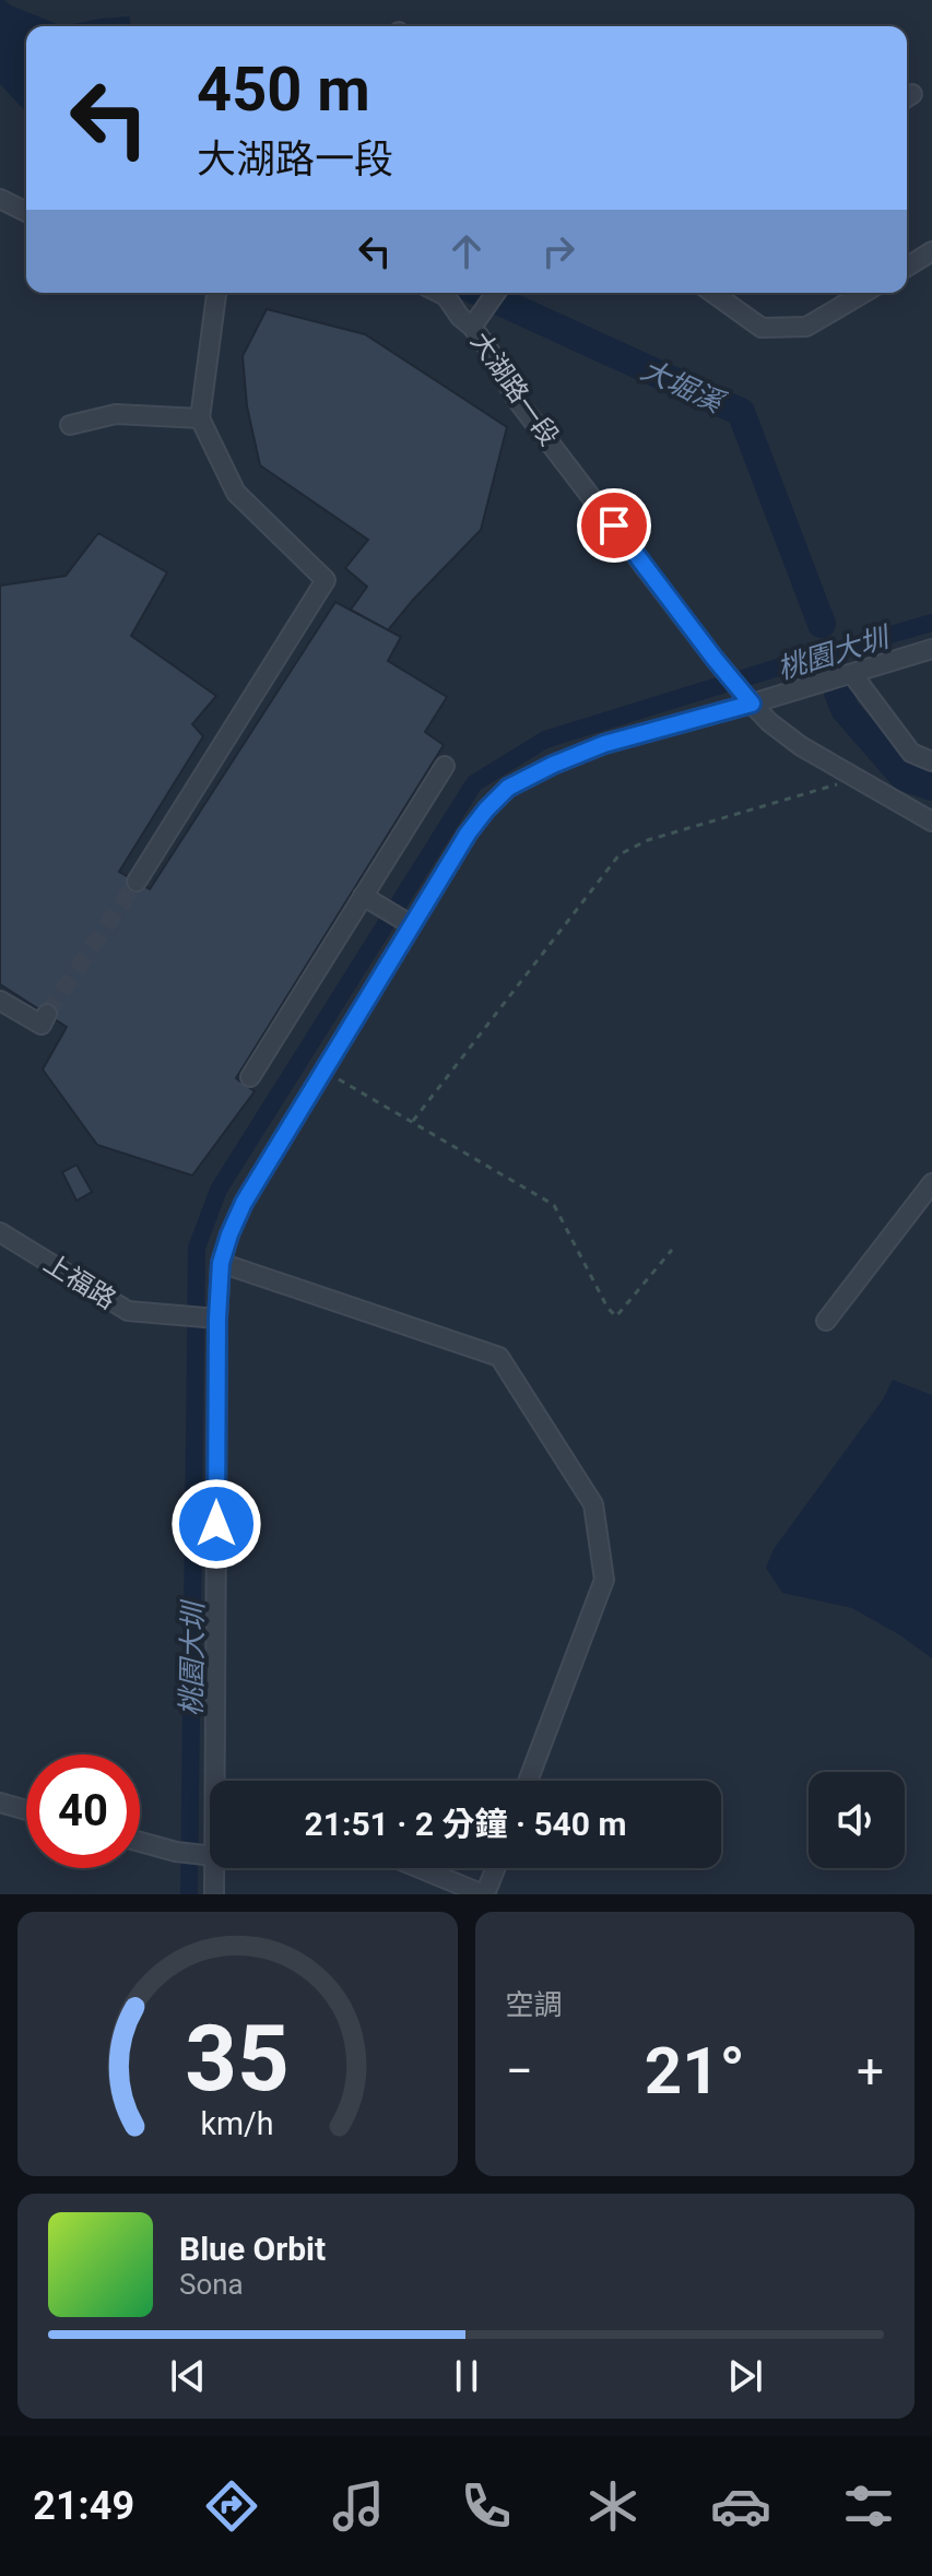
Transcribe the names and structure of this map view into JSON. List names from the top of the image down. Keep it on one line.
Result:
{"streets":{"street":["大湖路一段","上福路"]},"water":["大堀溪","桃園大圳"],"page":{"turn":["450 m","大湖路一段"],"limit":"40","trip":"21:51 · 2 分鐘 · 540 m","tile":"空調","heat":["−","21°","+"],"song":["Blue Orbit","Sona"],"tabs":"21:49","gauge":["35","km/h"]}}
